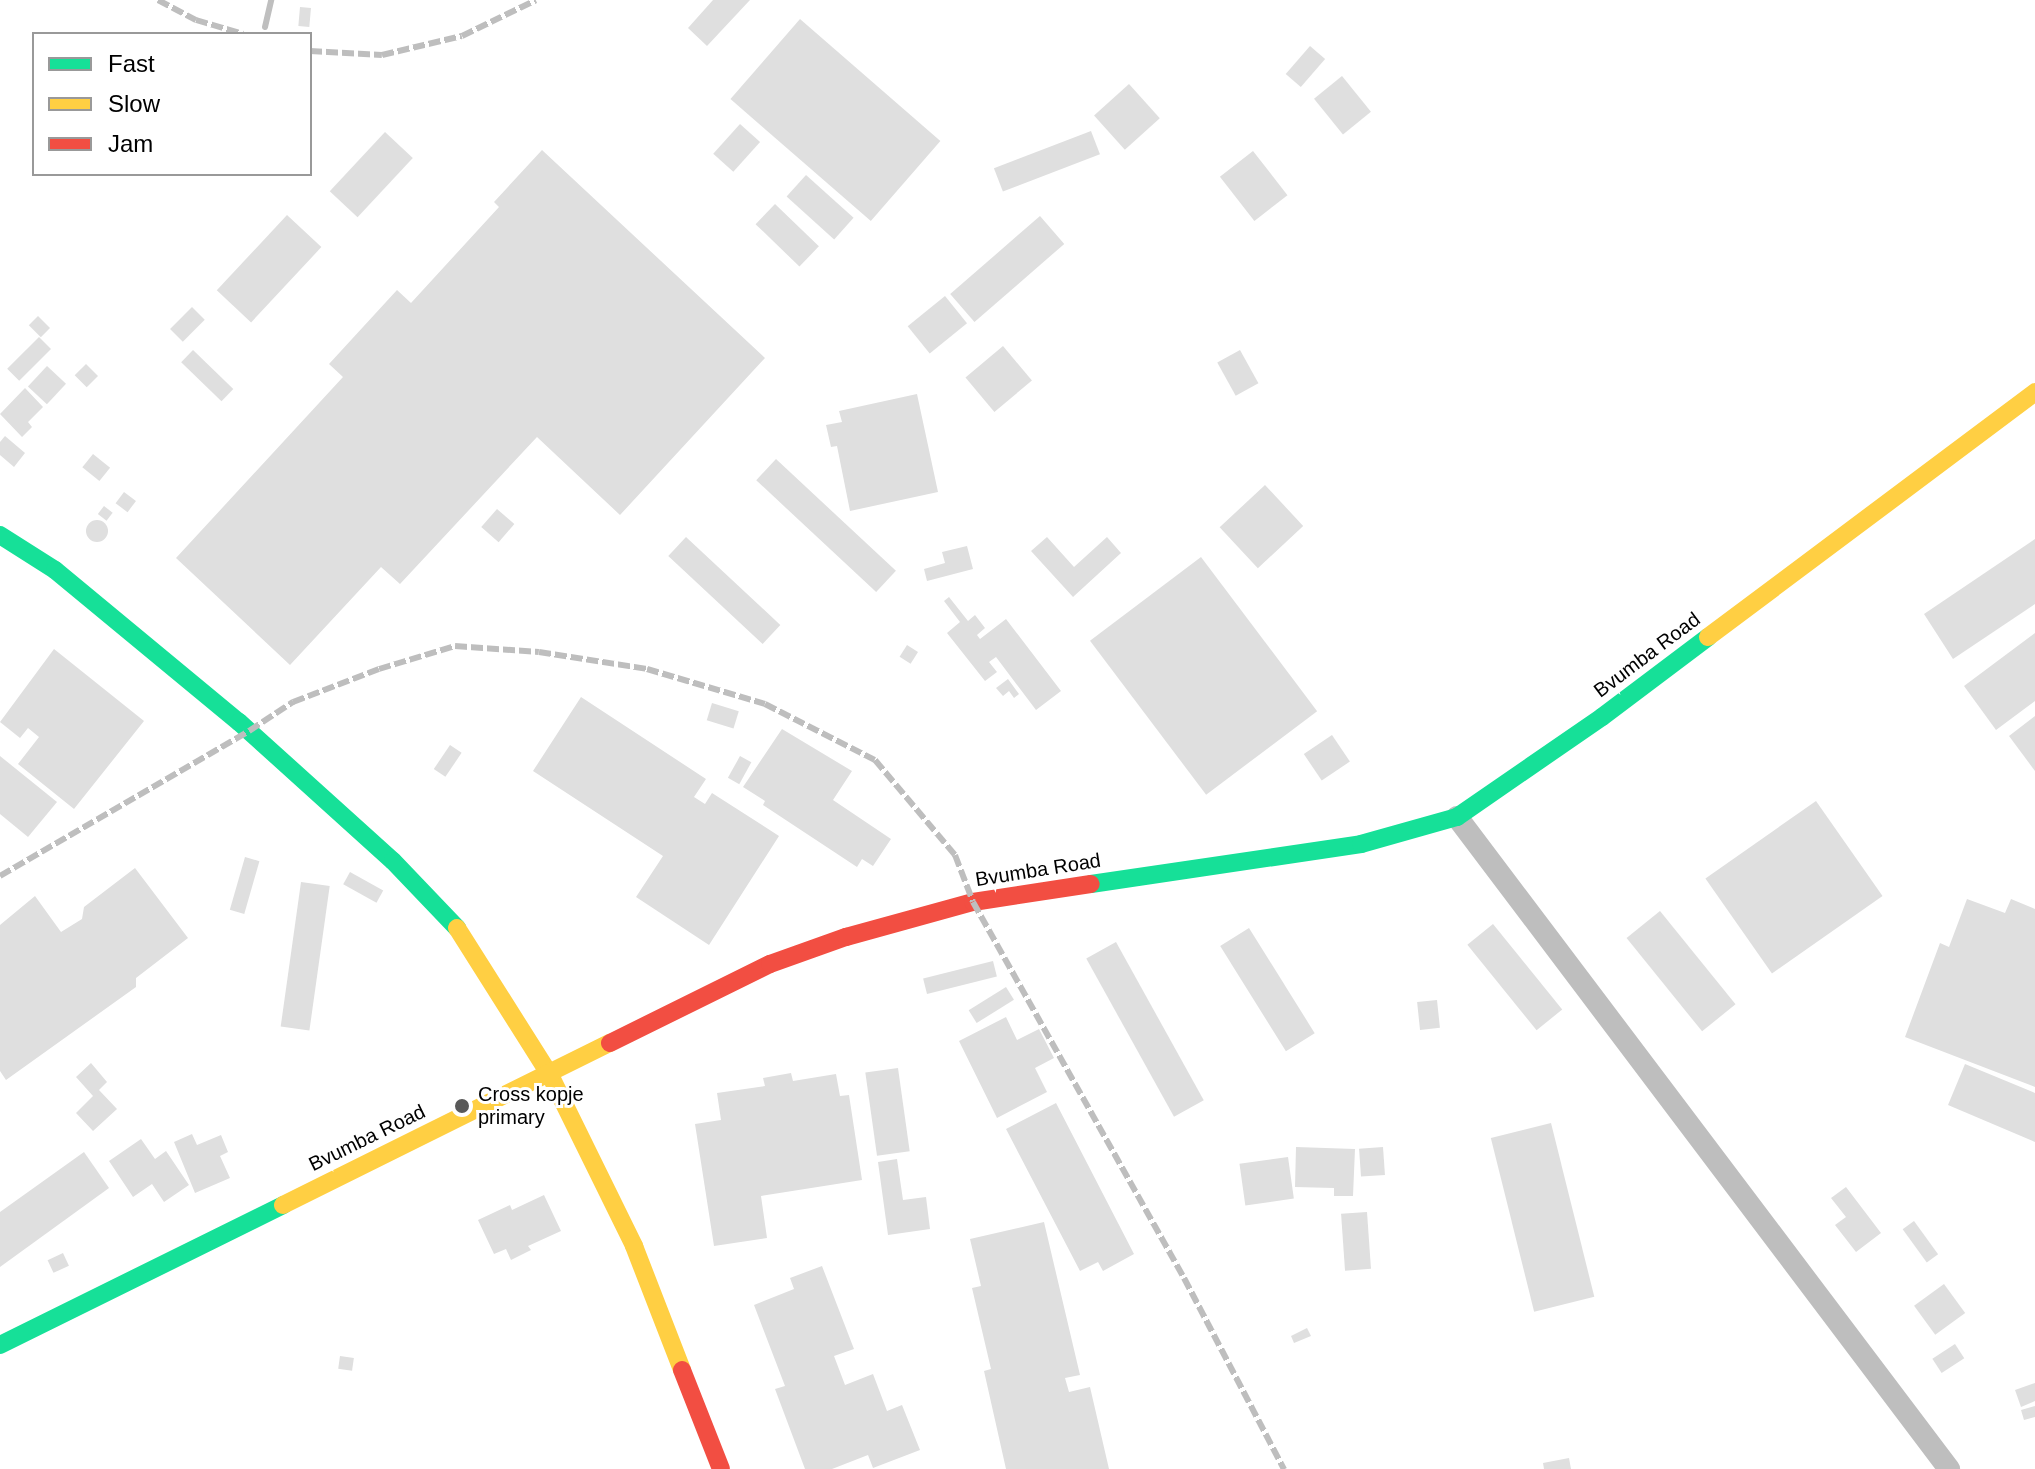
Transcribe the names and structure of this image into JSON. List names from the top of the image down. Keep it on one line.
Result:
{"streets":{"street":["Bvumba Road"]},"places":["Cross kopje primary"],"legend":["Fast","Slow","Jam"]}
